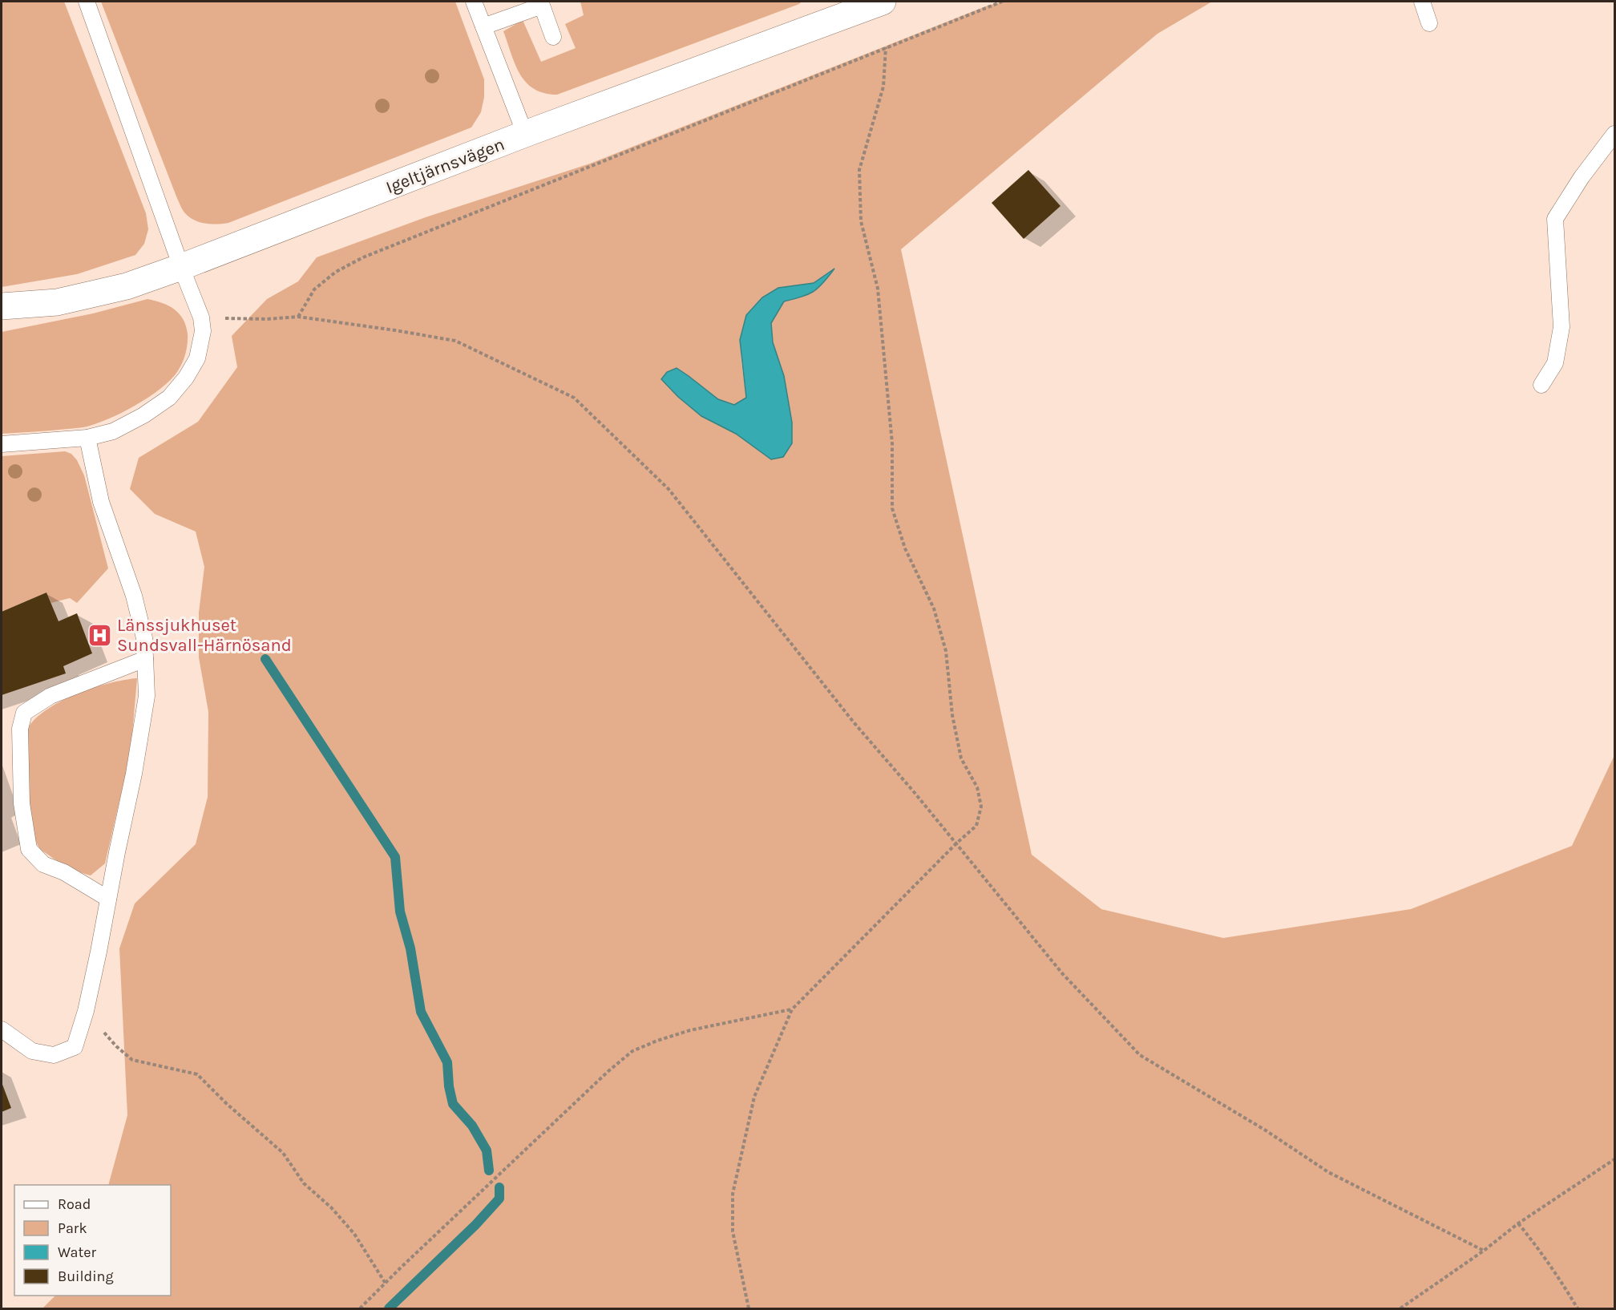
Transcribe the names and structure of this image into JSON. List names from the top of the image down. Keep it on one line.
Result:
{"streets":{"street":["Igeltjärnsvägen"]},"places":{"hospital":["Länssjukhuset Sundsvall-Härnösand"]},"legend":["Road","Park","Water","Building"]}
